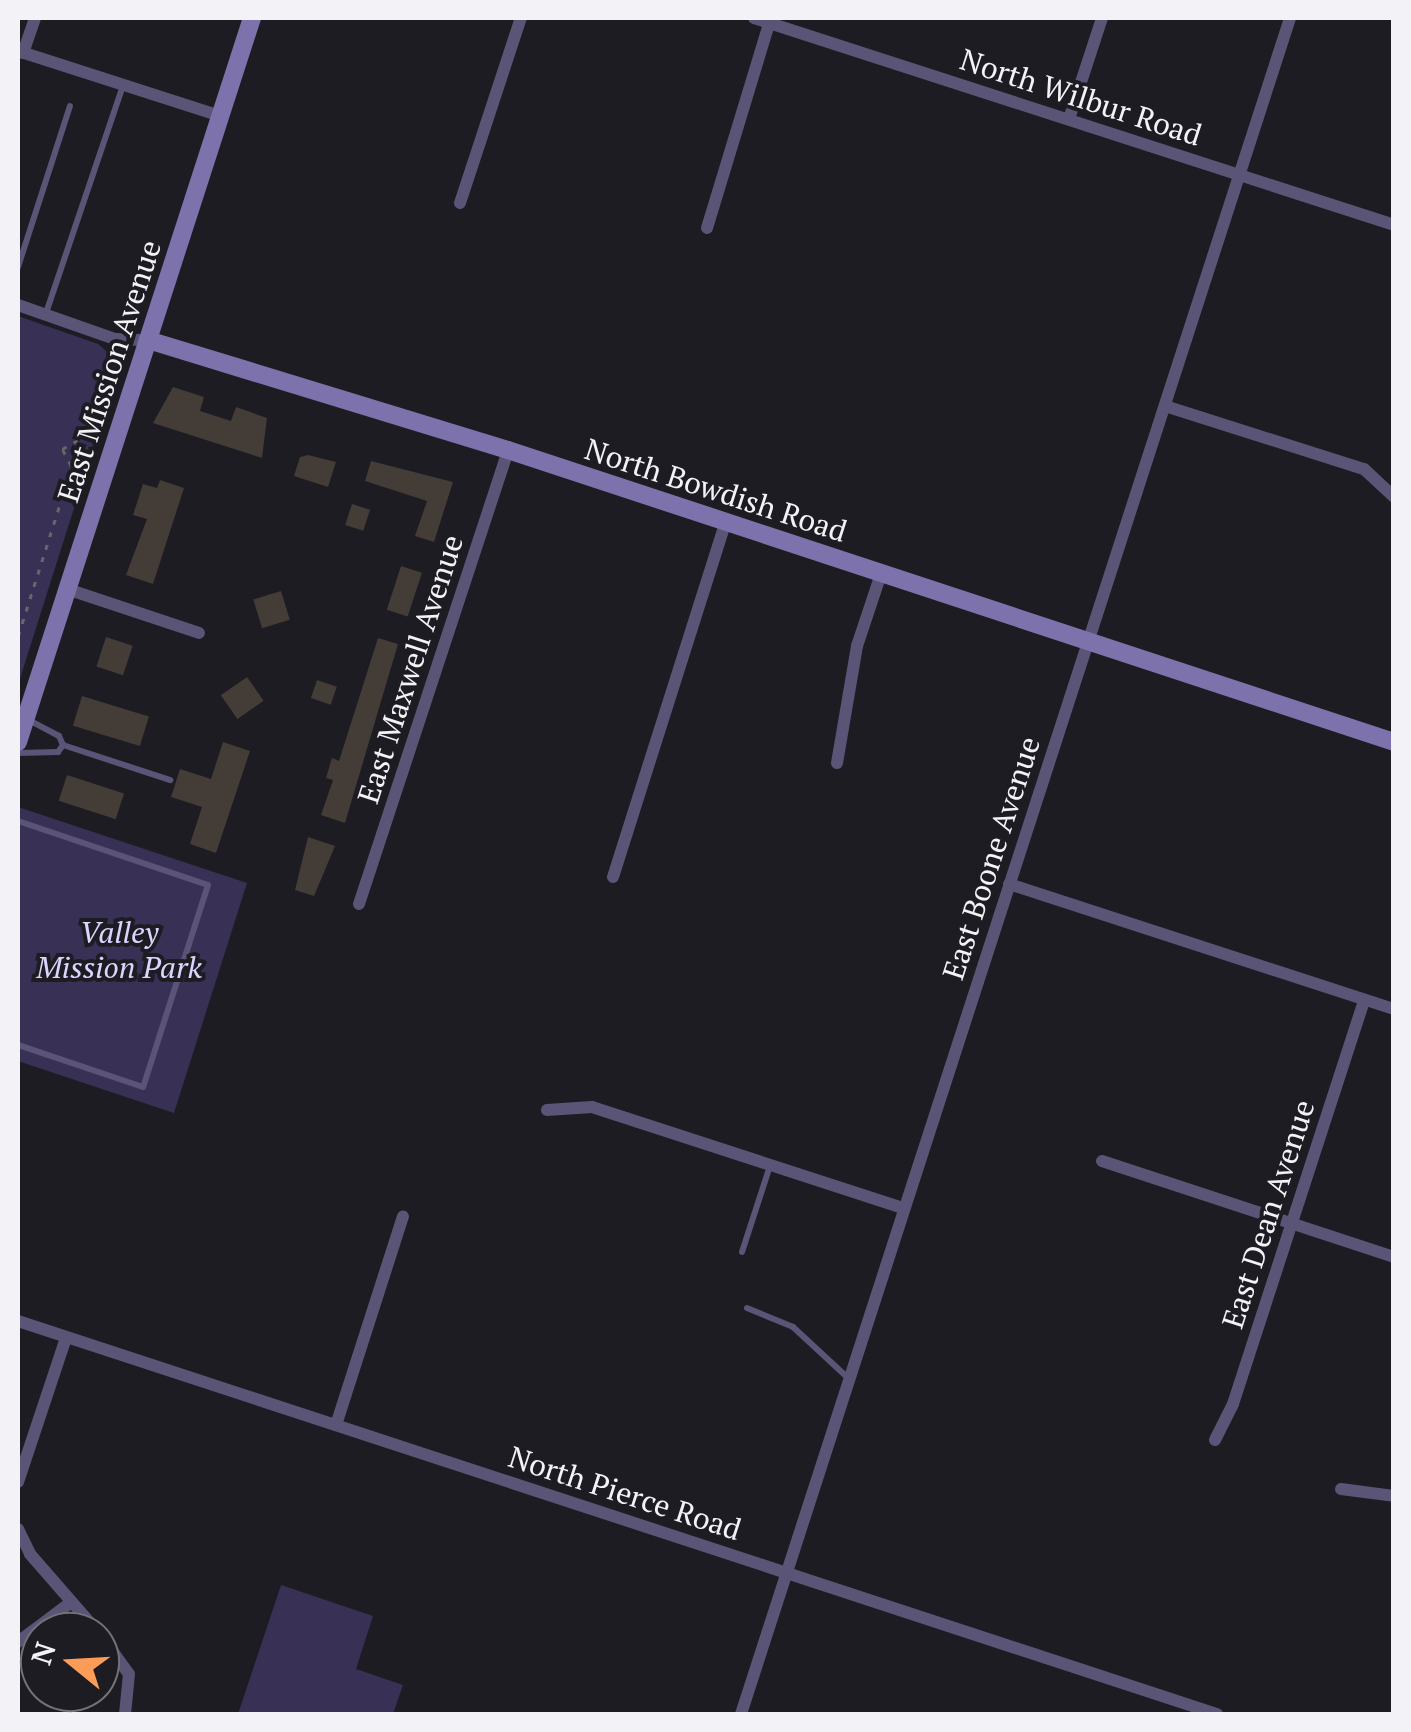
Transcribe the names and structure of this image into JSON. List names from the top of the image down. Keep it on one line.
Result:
{"streets":{"street":["North Wilbur Road","East Mission Avenue","North Bowdish Road","East Maxwell Avenue","East Boone Avenue","East Dean Avenue","North Pierce Road"]},"crossings":[["North Wilbur Road","East Boone Avenue"],["East Mission Avenue","North Bowdish Road"],["North Bowdish Road","East Maxwell Avenue"],["North Bowdish Road","East Boone Avenue"],["East Boone Avenue","North Pierce Road"]],"parks":["Valley Mission Park"],"north":"left"}
